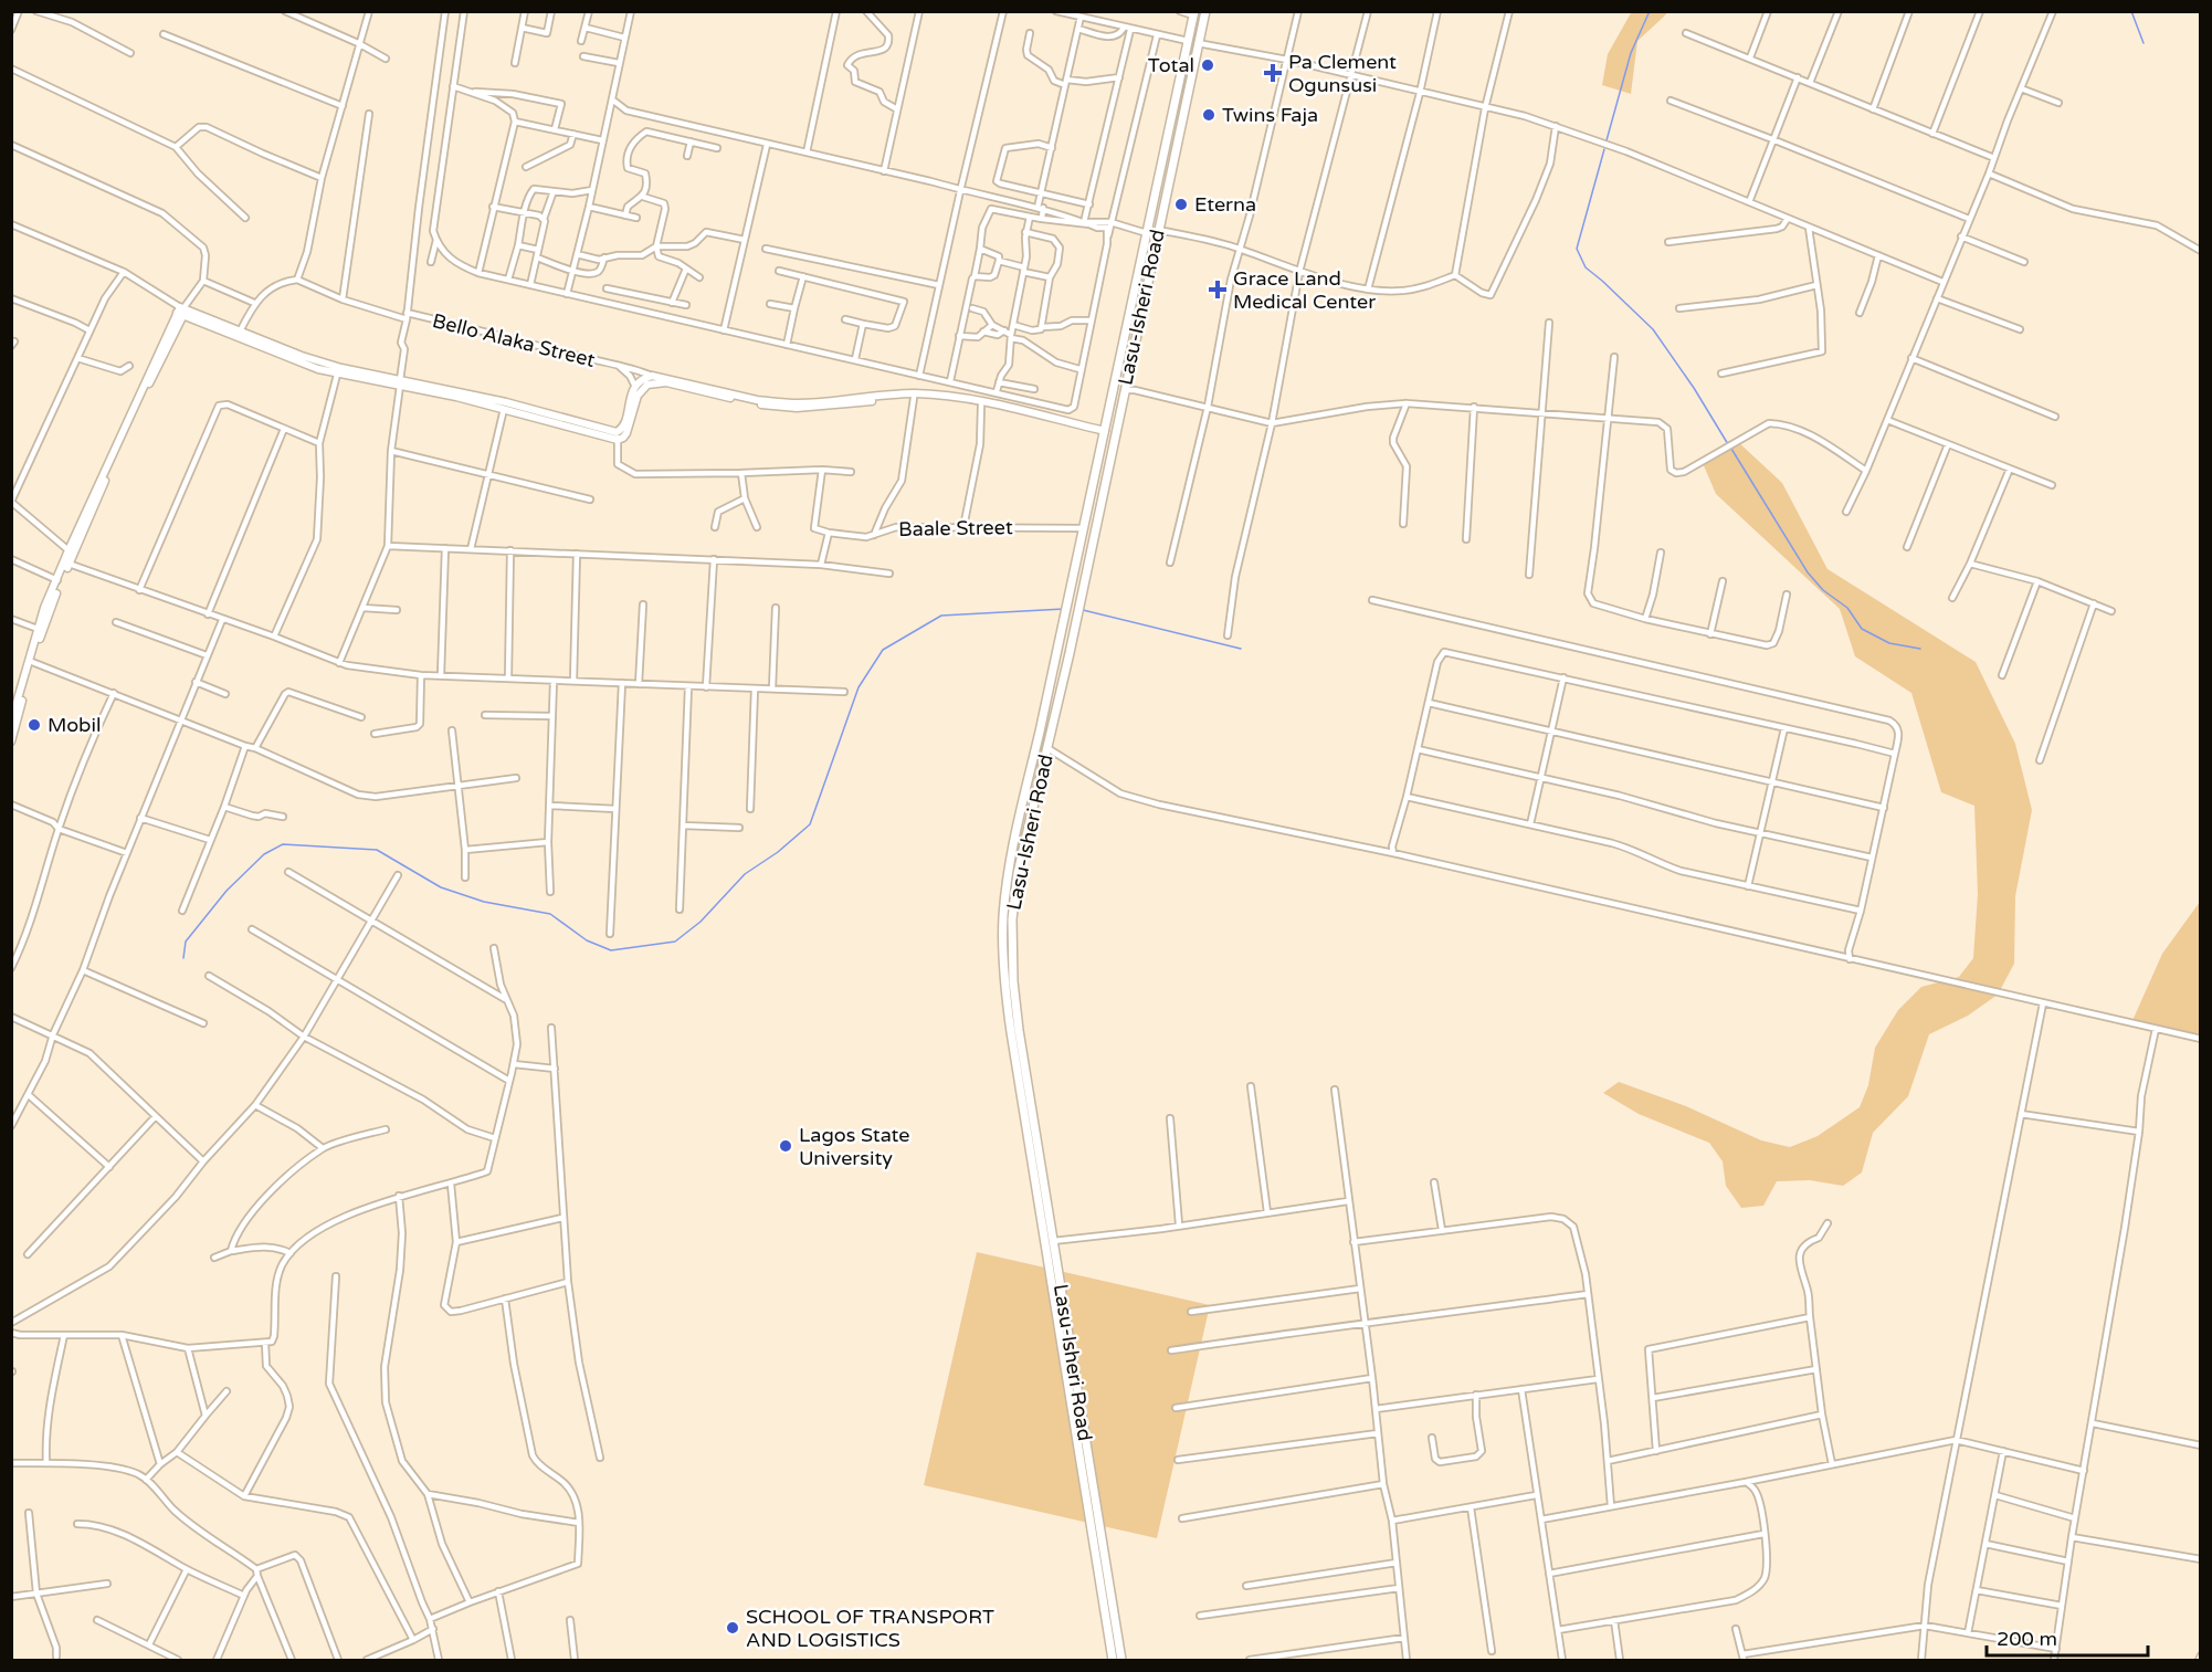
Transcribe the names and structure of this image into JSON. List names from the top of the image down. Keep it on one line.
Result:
{"streets":{"main road":["Lasu-Isheri Road"],"street":["Bello Alaka Street","Baale Street"]},"crossings":[["Lasu-Isheri Road","Baale Street"]],"places":{"other":["Total","Twins Faja","Eterna","Mobil","Lagos State University","SCHOOL OF TRANSPORT AND LOGISTICS"],"health":["Pa Clement Ogunsusi","Grace Land Medical Center"]},"scale_bar":"200 m"}
